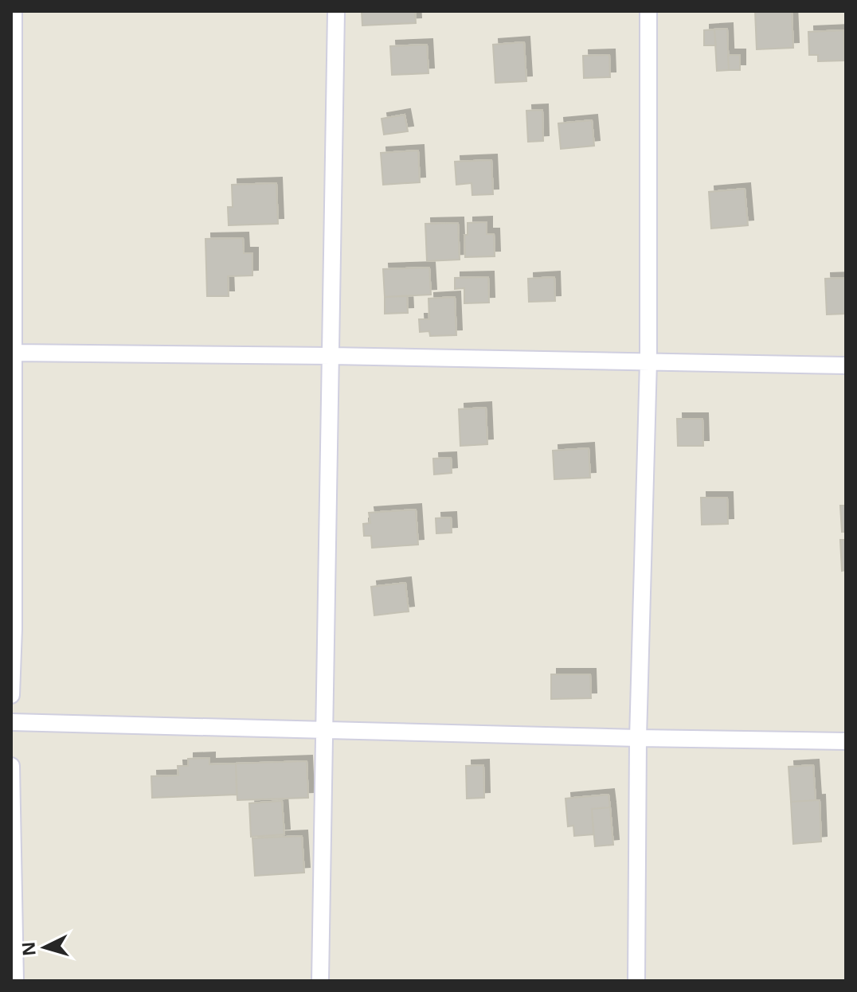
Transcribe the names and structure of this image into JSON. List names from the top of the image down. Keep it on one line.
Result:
{"north":"left"}
